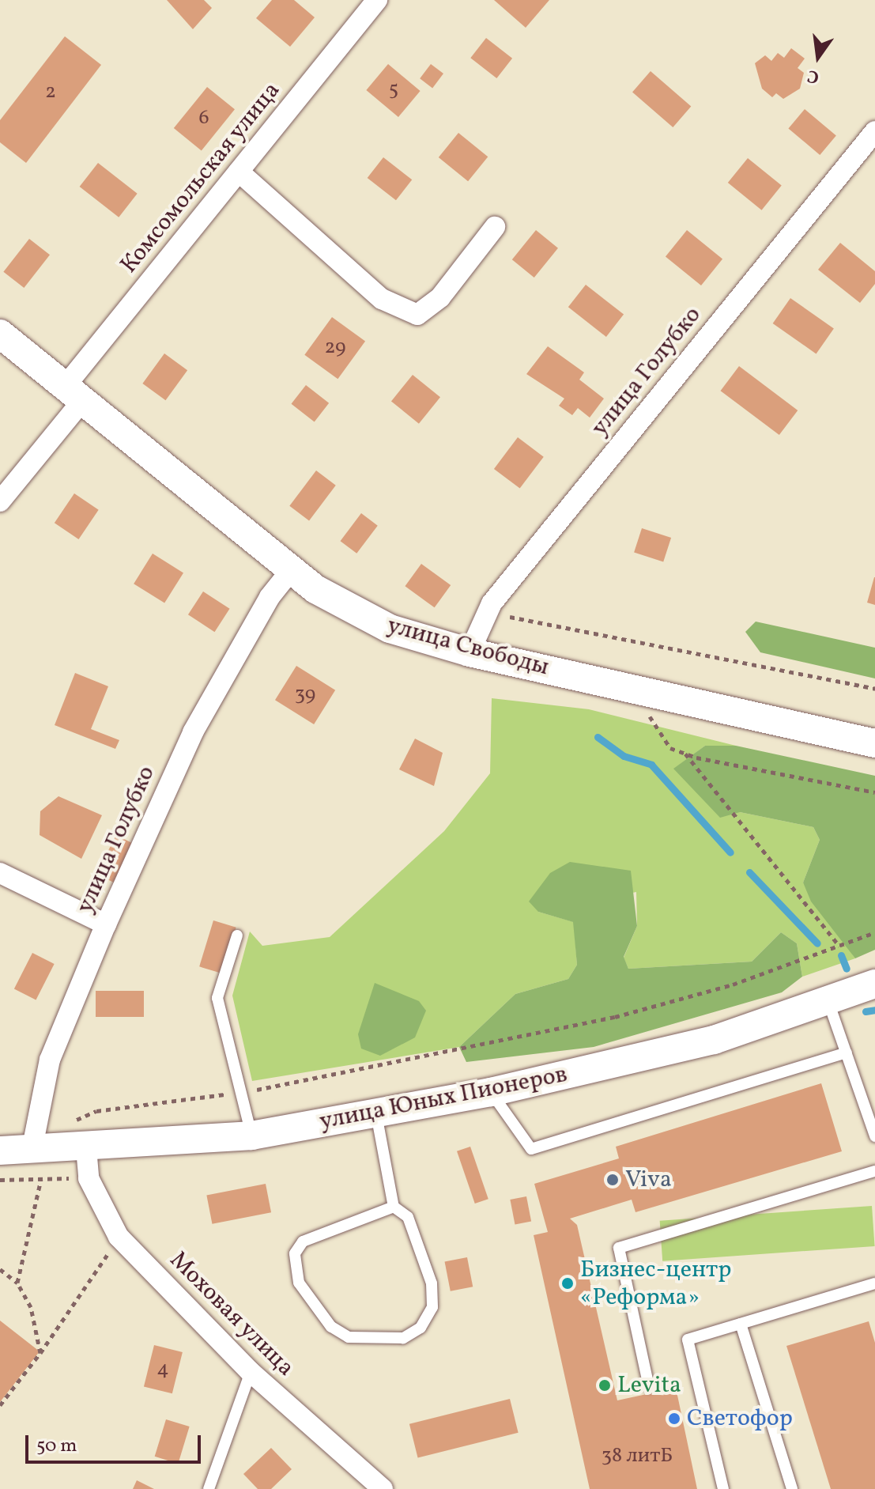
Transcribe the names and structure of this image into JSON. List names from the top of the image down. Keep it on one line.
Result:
{"streets":{"main road":["улица Свободы","улица Юных Пионеров"],"street":["Комсомольская улица","улица Голубко","Моховая улица"]},"crossings":[["Комсомольская улица","улица Свободы"],["улица Голубко","улица Свободы"],["улица Голубко","улица Юных Пионеров"],["улица Юных Пионеров","Моховая улица"]],"places":["Viva","Бизнес-центр «Реформа»","Levita","Светофор"],"house_numbers":["5","2","6","29","39","4","38 литБ"],"scale_bar":"50 m","north":"bottom"}
